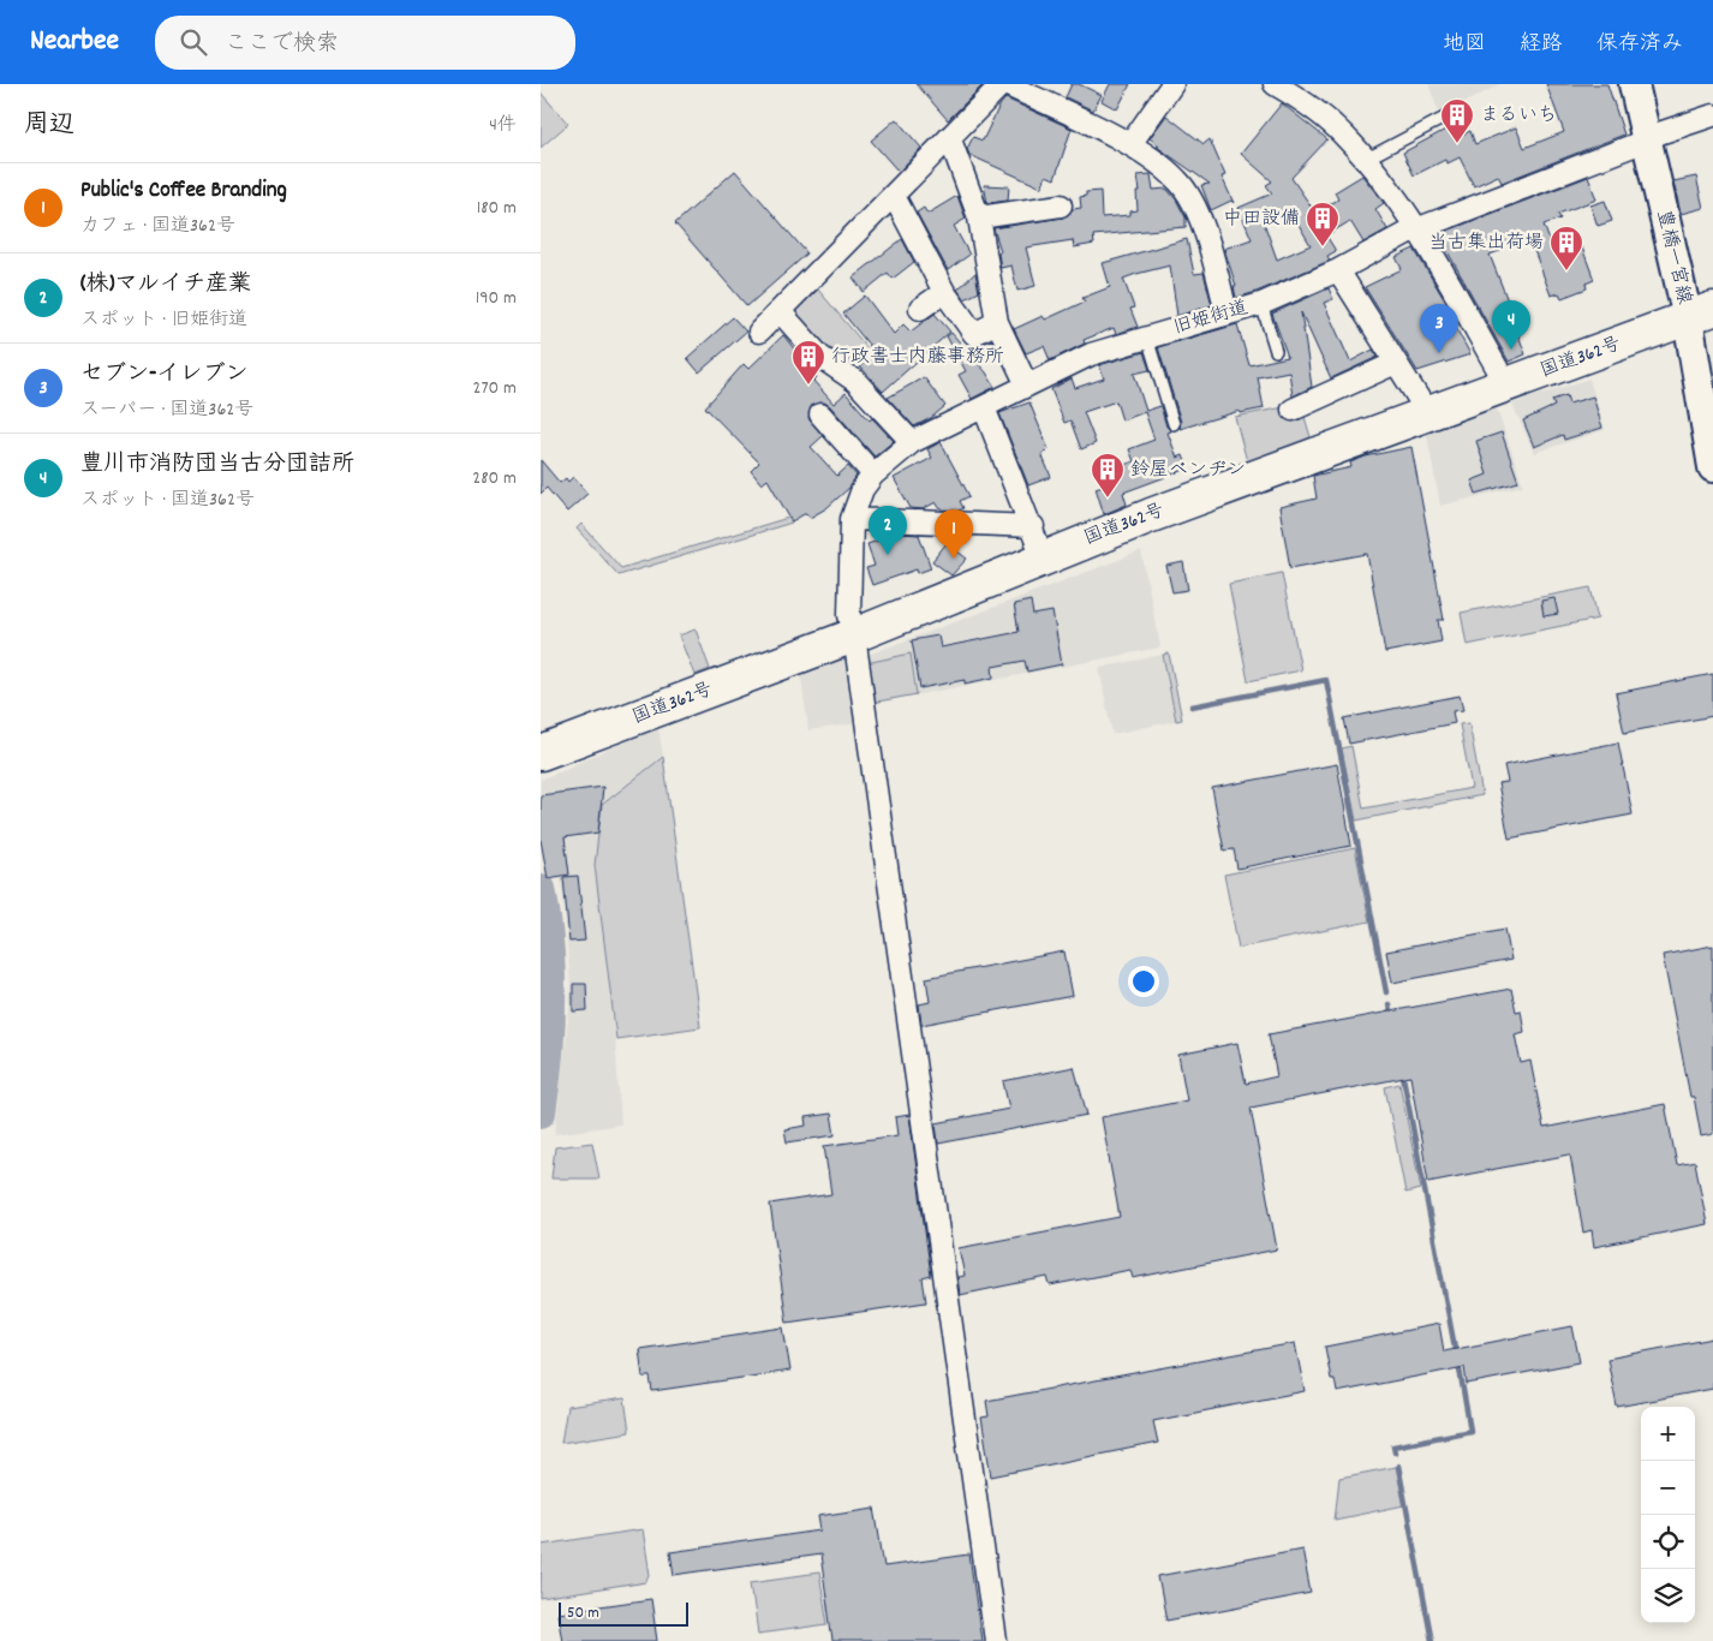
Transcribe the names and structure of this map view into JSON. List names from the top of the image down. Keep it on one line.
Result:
{"streets":{"highway":["国道362号"],"main road":["豊橋一宮線"],"street":["旧姫街道"]},"crossings":[["豊橋一宮線","旧姫街道"],["豊橋一宮線","国道362号"],["旧姫街道","国道362号"]],"places":{"building":["まるいち","中田設備","当古集出荷場","行政書士内藤事務所","鈴屋ベンヂン"]},"scale_bar":"50 m","page":{"header":"Nearbee","search":"ここで検索","nav":["地図","経路","保存済み"],"heading":["周辺","4件"],"list":[{"mark":"1","name":"Public's Coffee Branding","note":"カフェ · 国道362号","value":"180 m"},{"mark":"2","name":"(株)マルイチ産業","note":"スポット · 旧姫街道","value":"190 m"},{"mark":"3","name":"セブン-イレブン","note":"スーパー · 国道362号","value":"270 m"},{"mark":"4","name":"豊川市消防団当古分団詰所","note":"スポット · 国道362号","value":"280 m"}],"pins":["4","3","2","1"],"map_buttons":["+","−"],"scale":"50 m"}}
